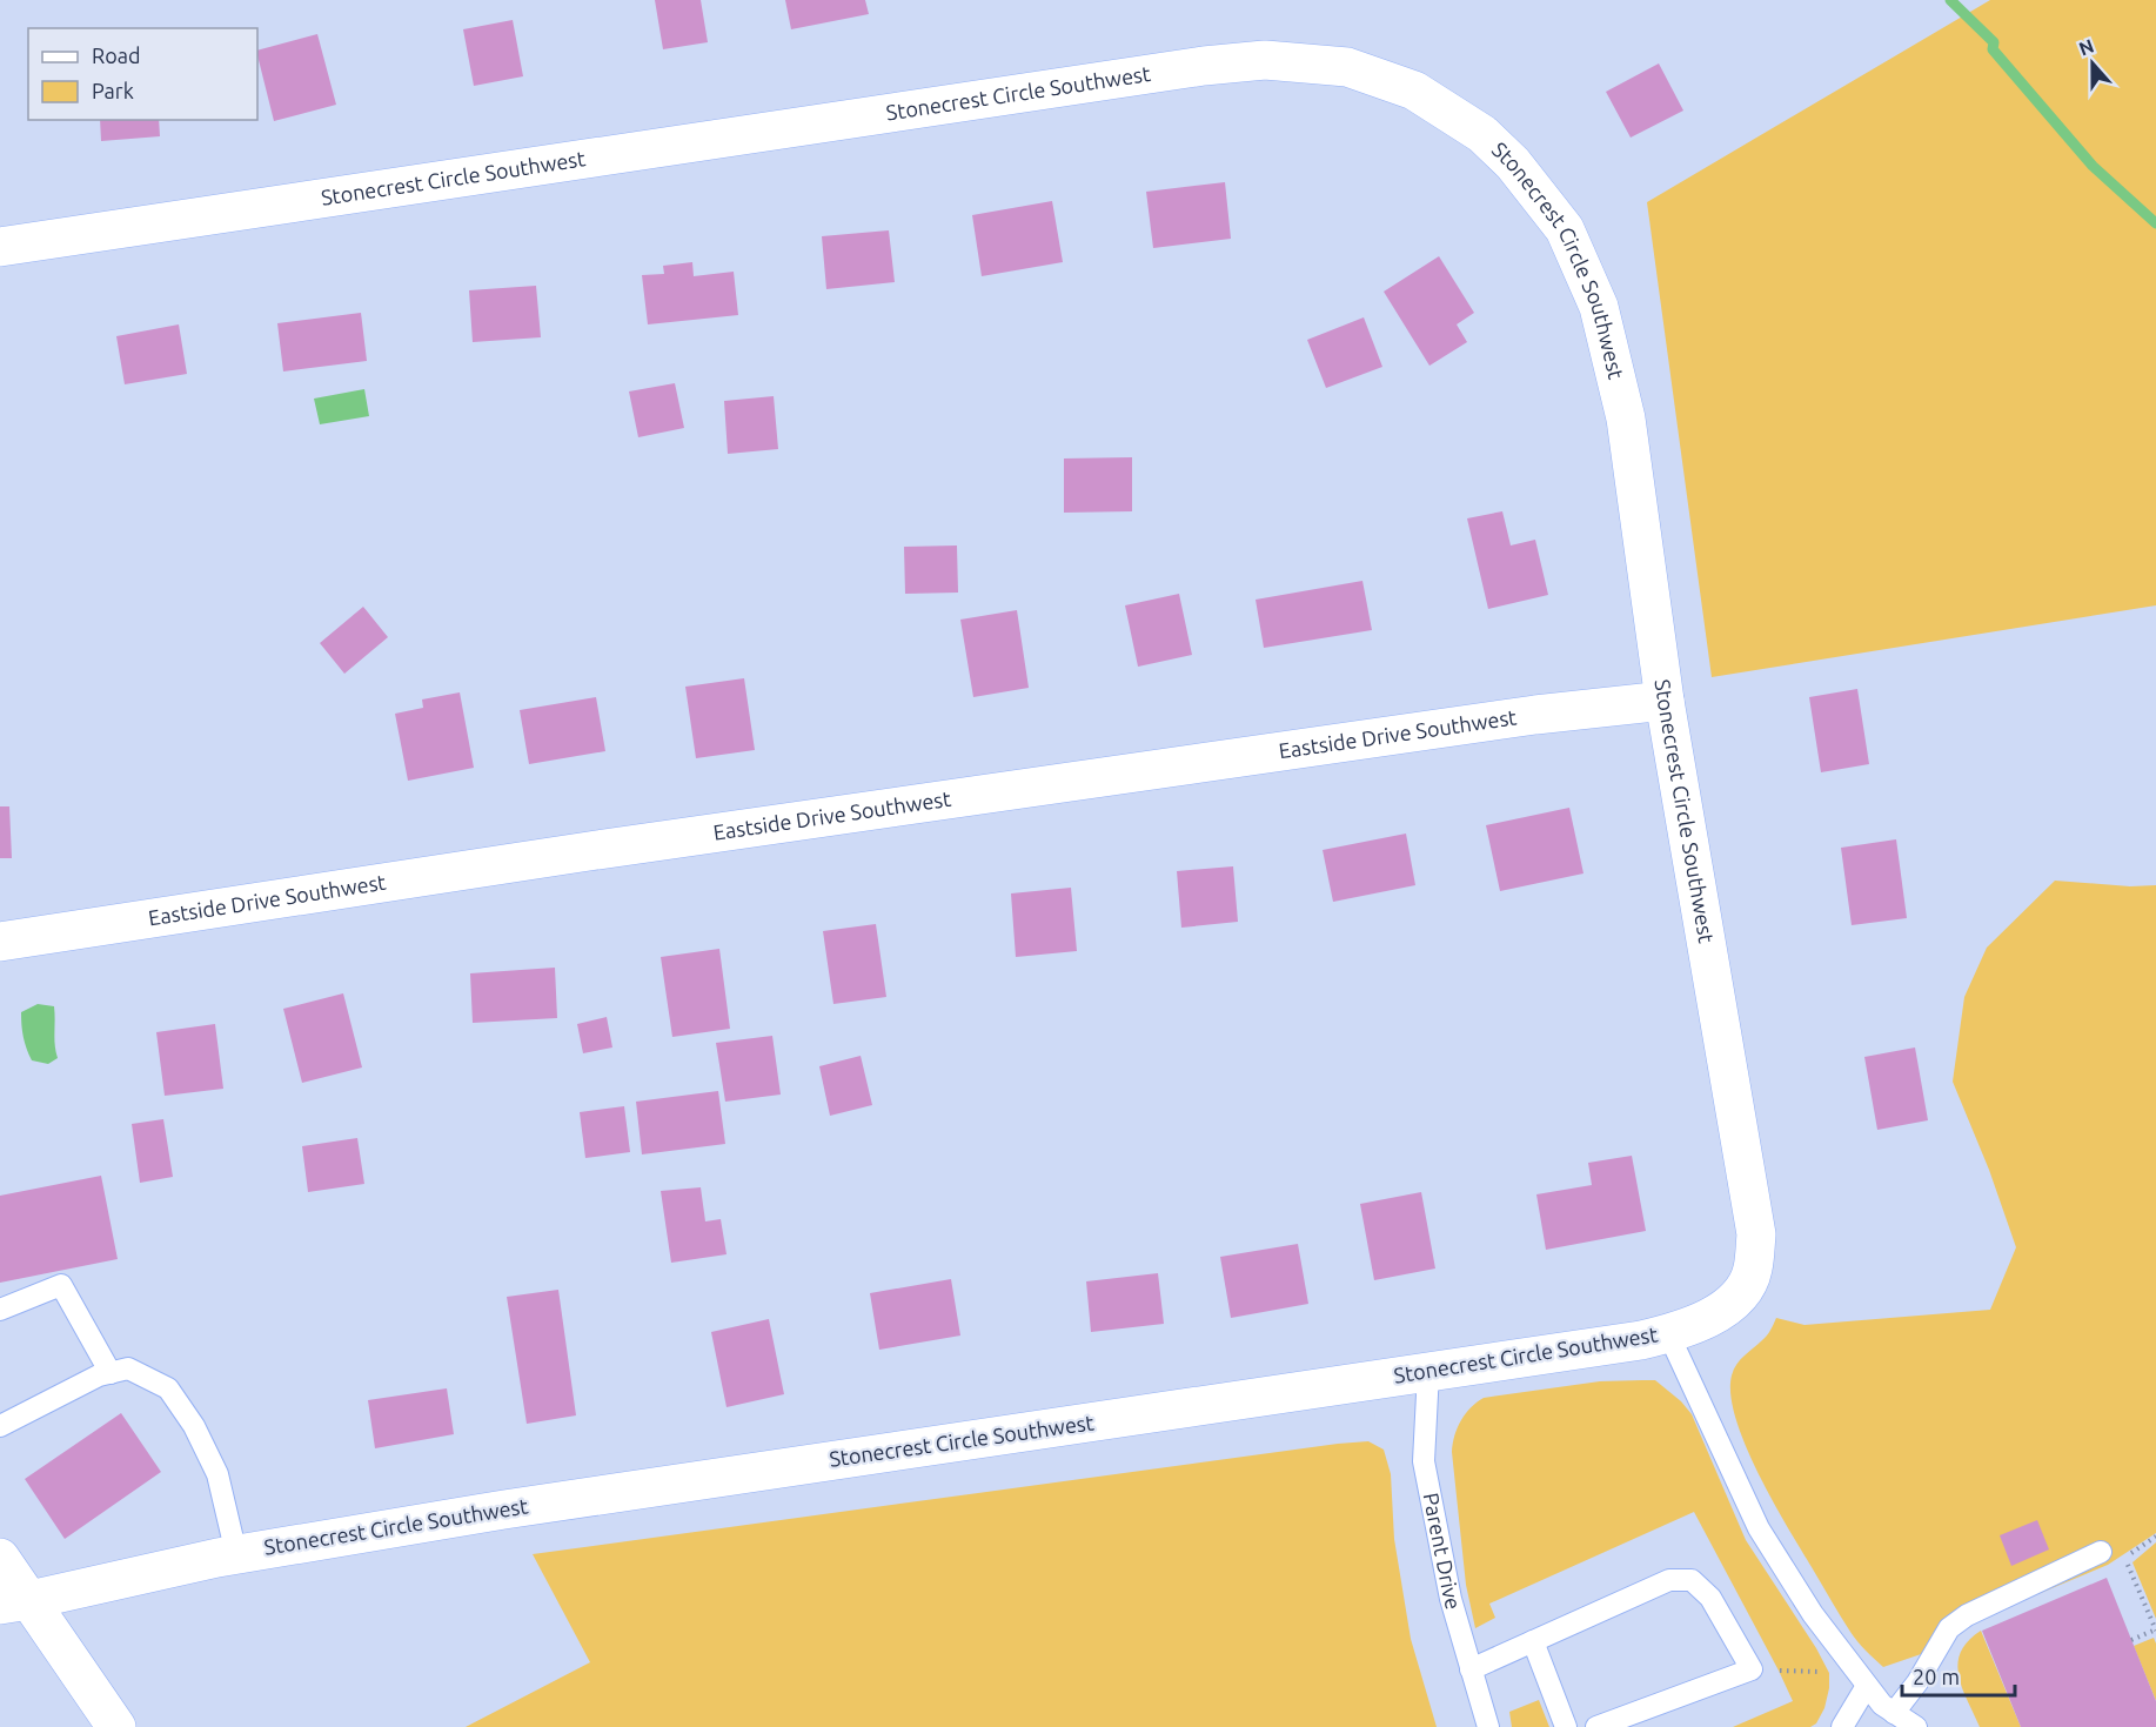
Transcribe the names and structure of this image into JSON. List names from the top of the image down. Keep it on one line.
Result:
{"streets":{"street":["Stonecrest Circle Southwest","Eastside Drive Southwest"],"lane":["Parent Drive"]},"crossings":[["Stonecrest Circle Southwest","Eastside Drive Southwest"],["Stonecrest Circle Southwest","Parent Drive"]],"legend":["Road","Park"],"scale_bar":"20 m","north":"top"}
